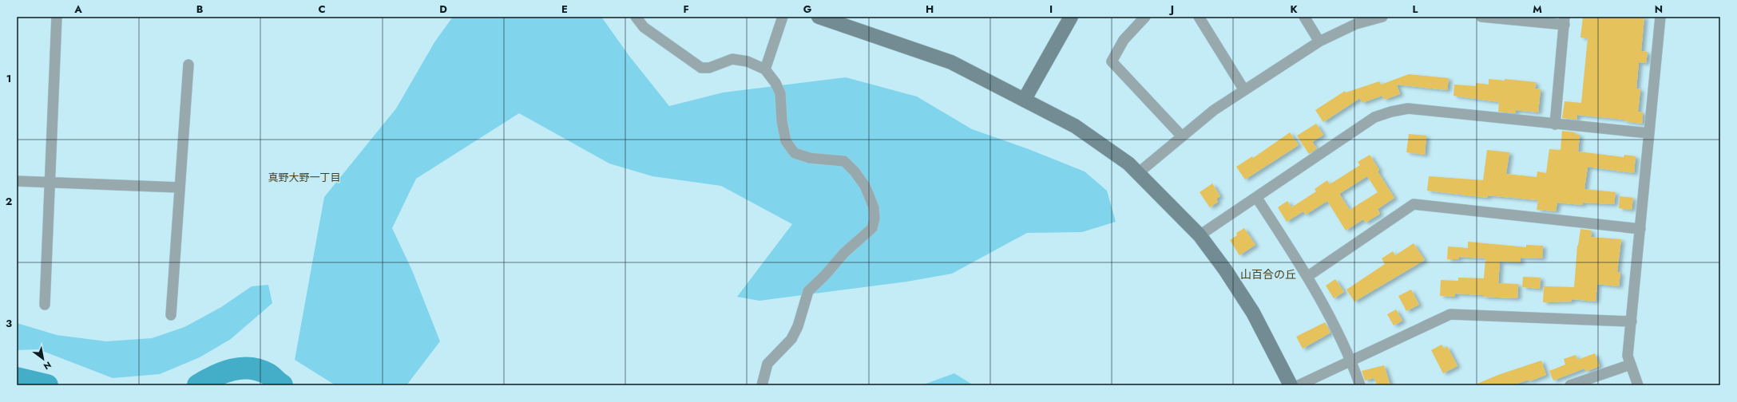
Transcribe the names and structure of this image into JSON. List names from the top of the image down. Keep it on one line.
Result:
{"districts":["真野大野一丁目","山百合の丘"],"north":"bottom right","grid":{"columns":["A","B","C","D","E","F","G","H","I","J","K","L","M","N"],"rows":["1","2","3"]}}
